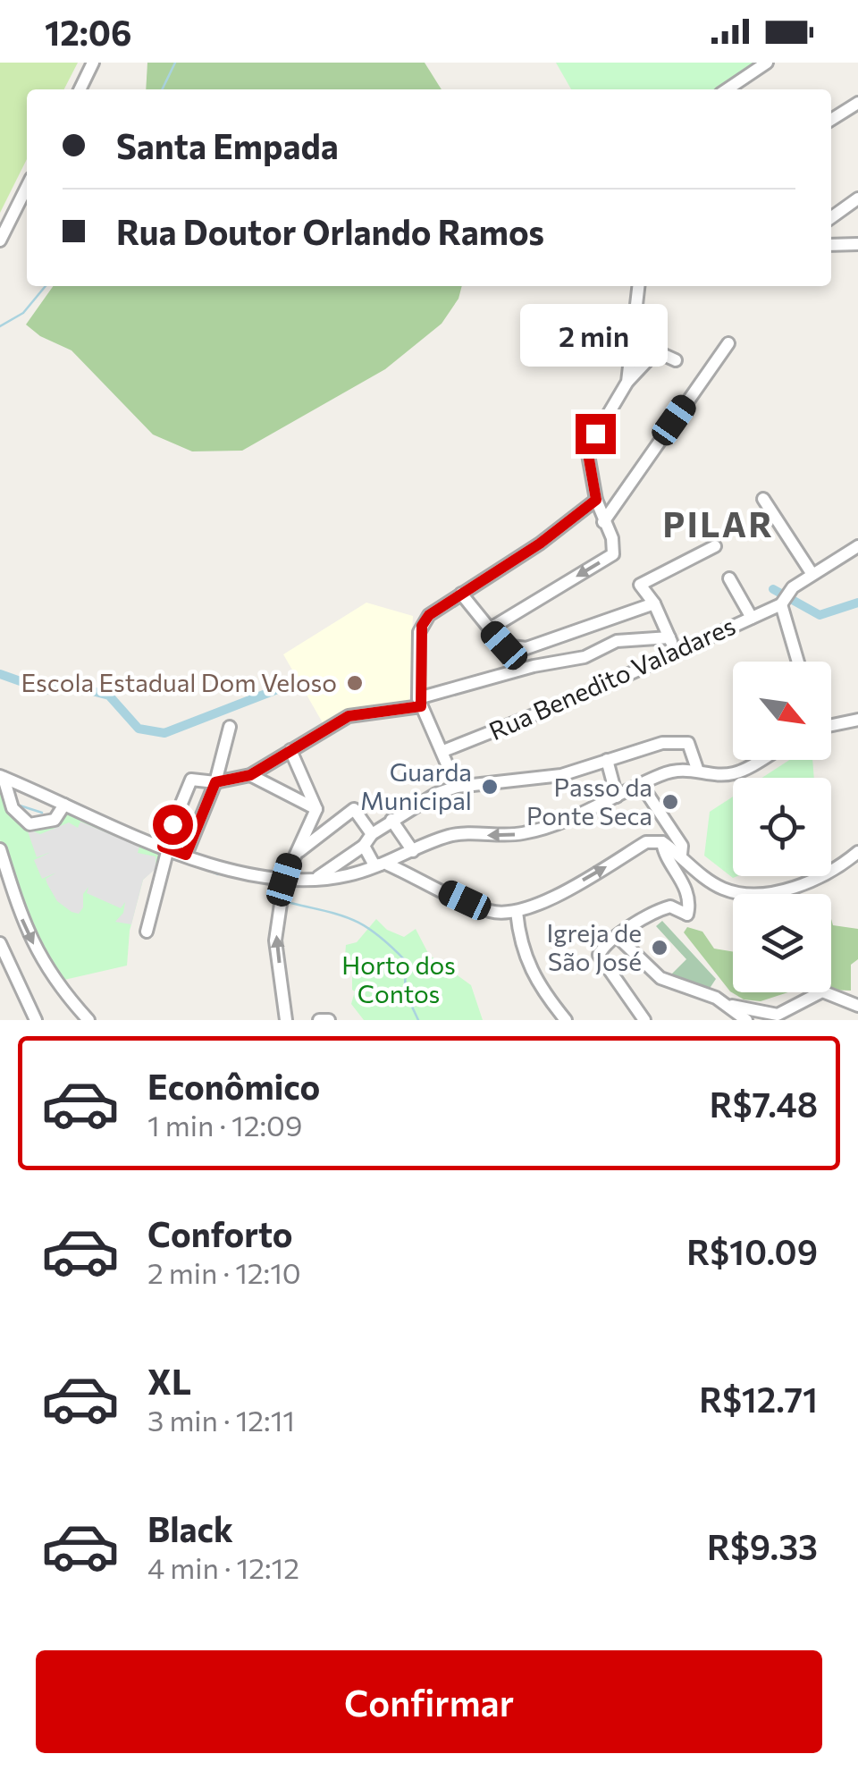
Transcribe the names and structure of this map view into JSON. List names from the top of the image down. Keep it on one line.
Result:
{"streets":{"street":["Rua Benedito Valadares"]},"districts":["PILAR"],"parks":["Horto dos Contos"],"places":["Escola Estadual Dom Veloso","Guarda Municipal","Passo da Ponte Seca","Igreja de São José"],"north":"bottom right","page":{"status":"12:06","banner":["Santa Empada","Rua Doutor Orlando Ramos"],"bubble":"2 min","list":[{"name":"Econômico","note":"1 min · 12:09","value":"R$7.48"},{"name":"Conforto","note":"2 min · 12:10","value":"R$10.09"},{"name":"XL","note":"3 min · 12:11","value":"R$12.71"},{"name":"Black","note":"4 min · 12:12","value":"R$9.33"}],"buttons":"Confirmar"}}
